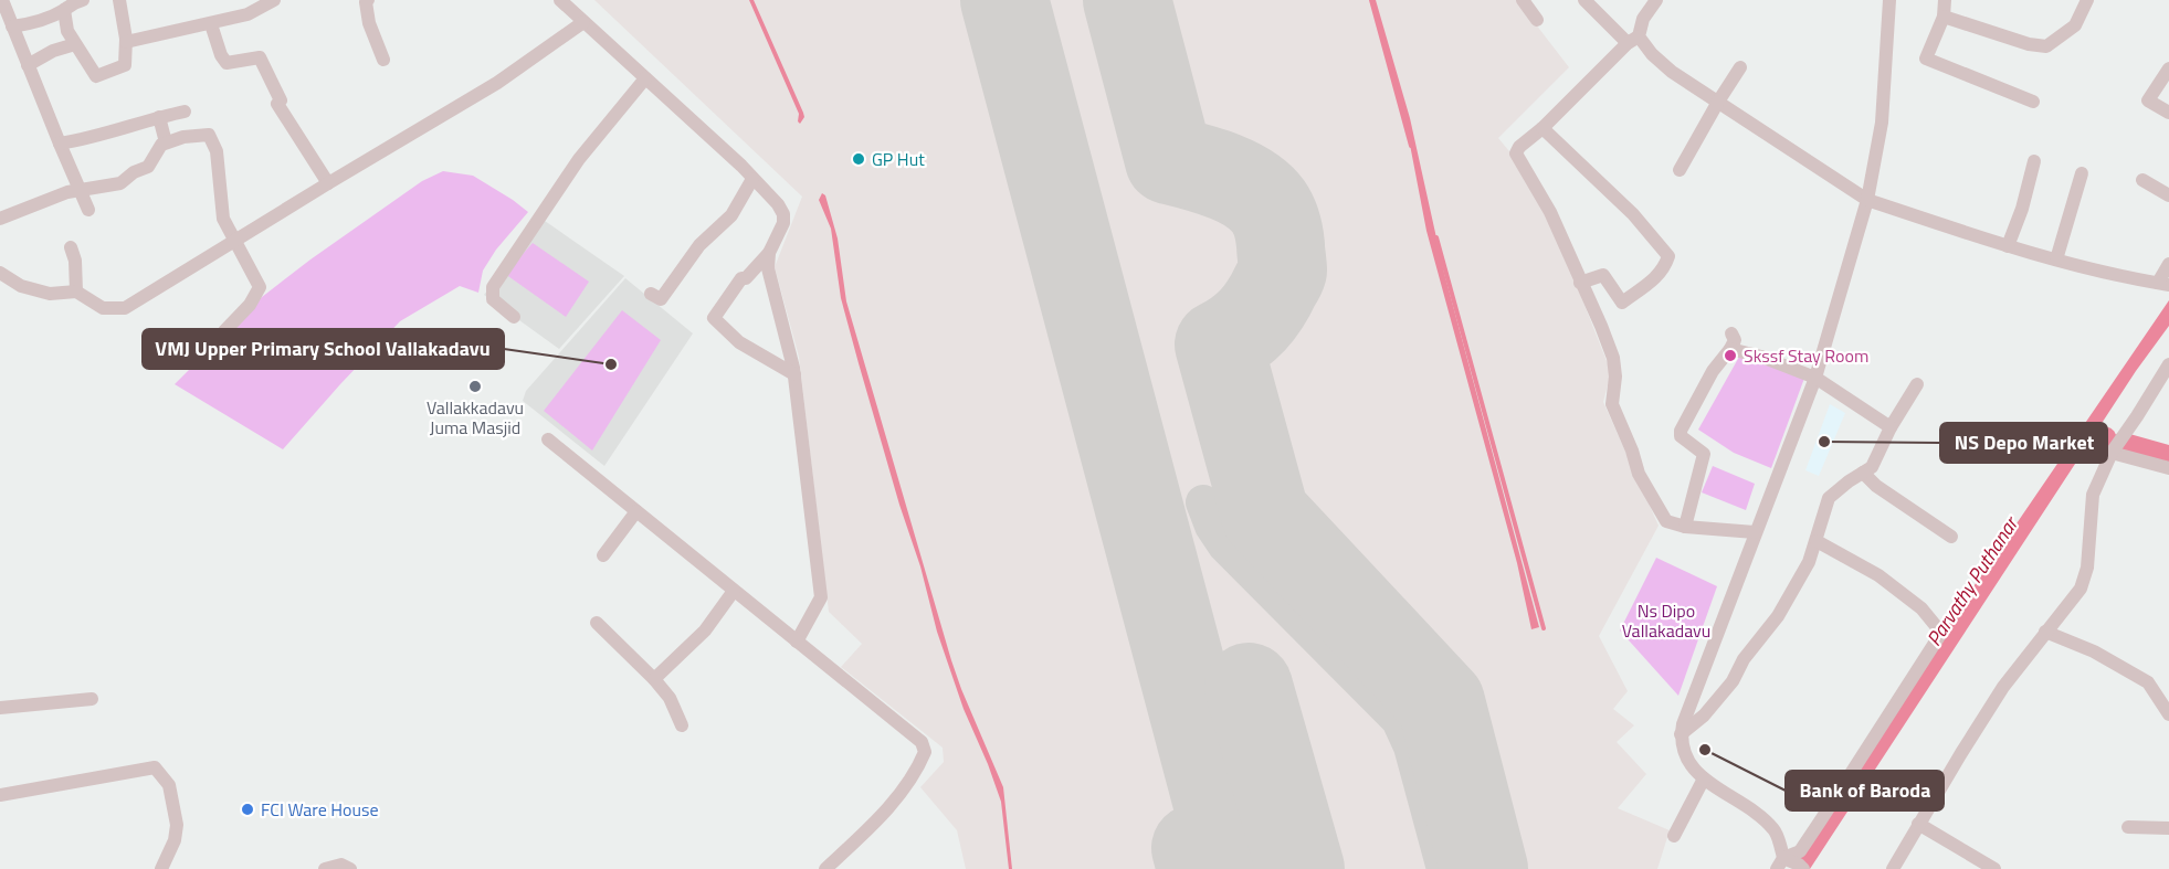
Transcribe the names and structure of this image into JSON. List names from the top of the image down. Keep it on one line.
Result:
{"water":["Parvathy Puthanar"],"parks":["Ns Dipo Vallakadavu"],"places":["GP Hut","Skssf Stay Room","VMJ Upper Primary School Vallakadavu","Vallakkadavu Juma Masjid","NS Depo Market","Bank of Baroda","FCI Ware House"]}
